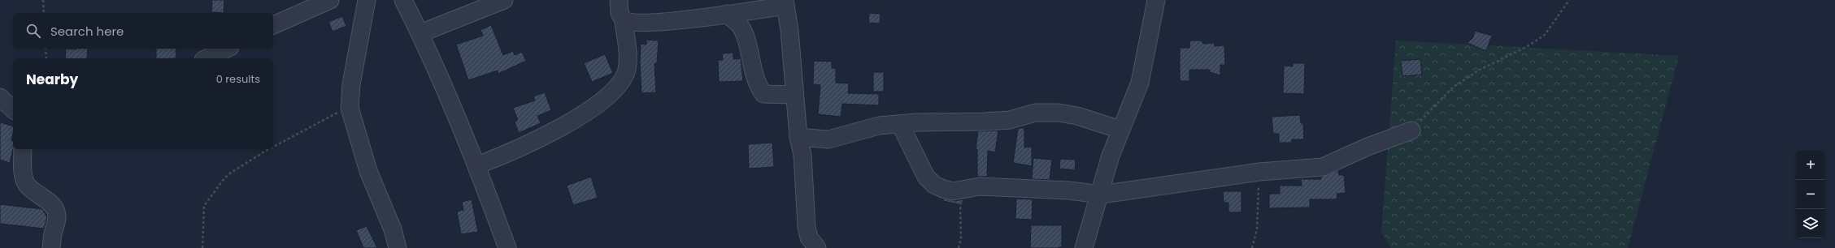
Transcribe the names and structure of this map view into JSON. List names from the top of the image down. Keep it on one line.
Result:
{"page":{"search":"Search here","heading":["Nearby","0 results"],"map_buttons":["+","−"]}}
